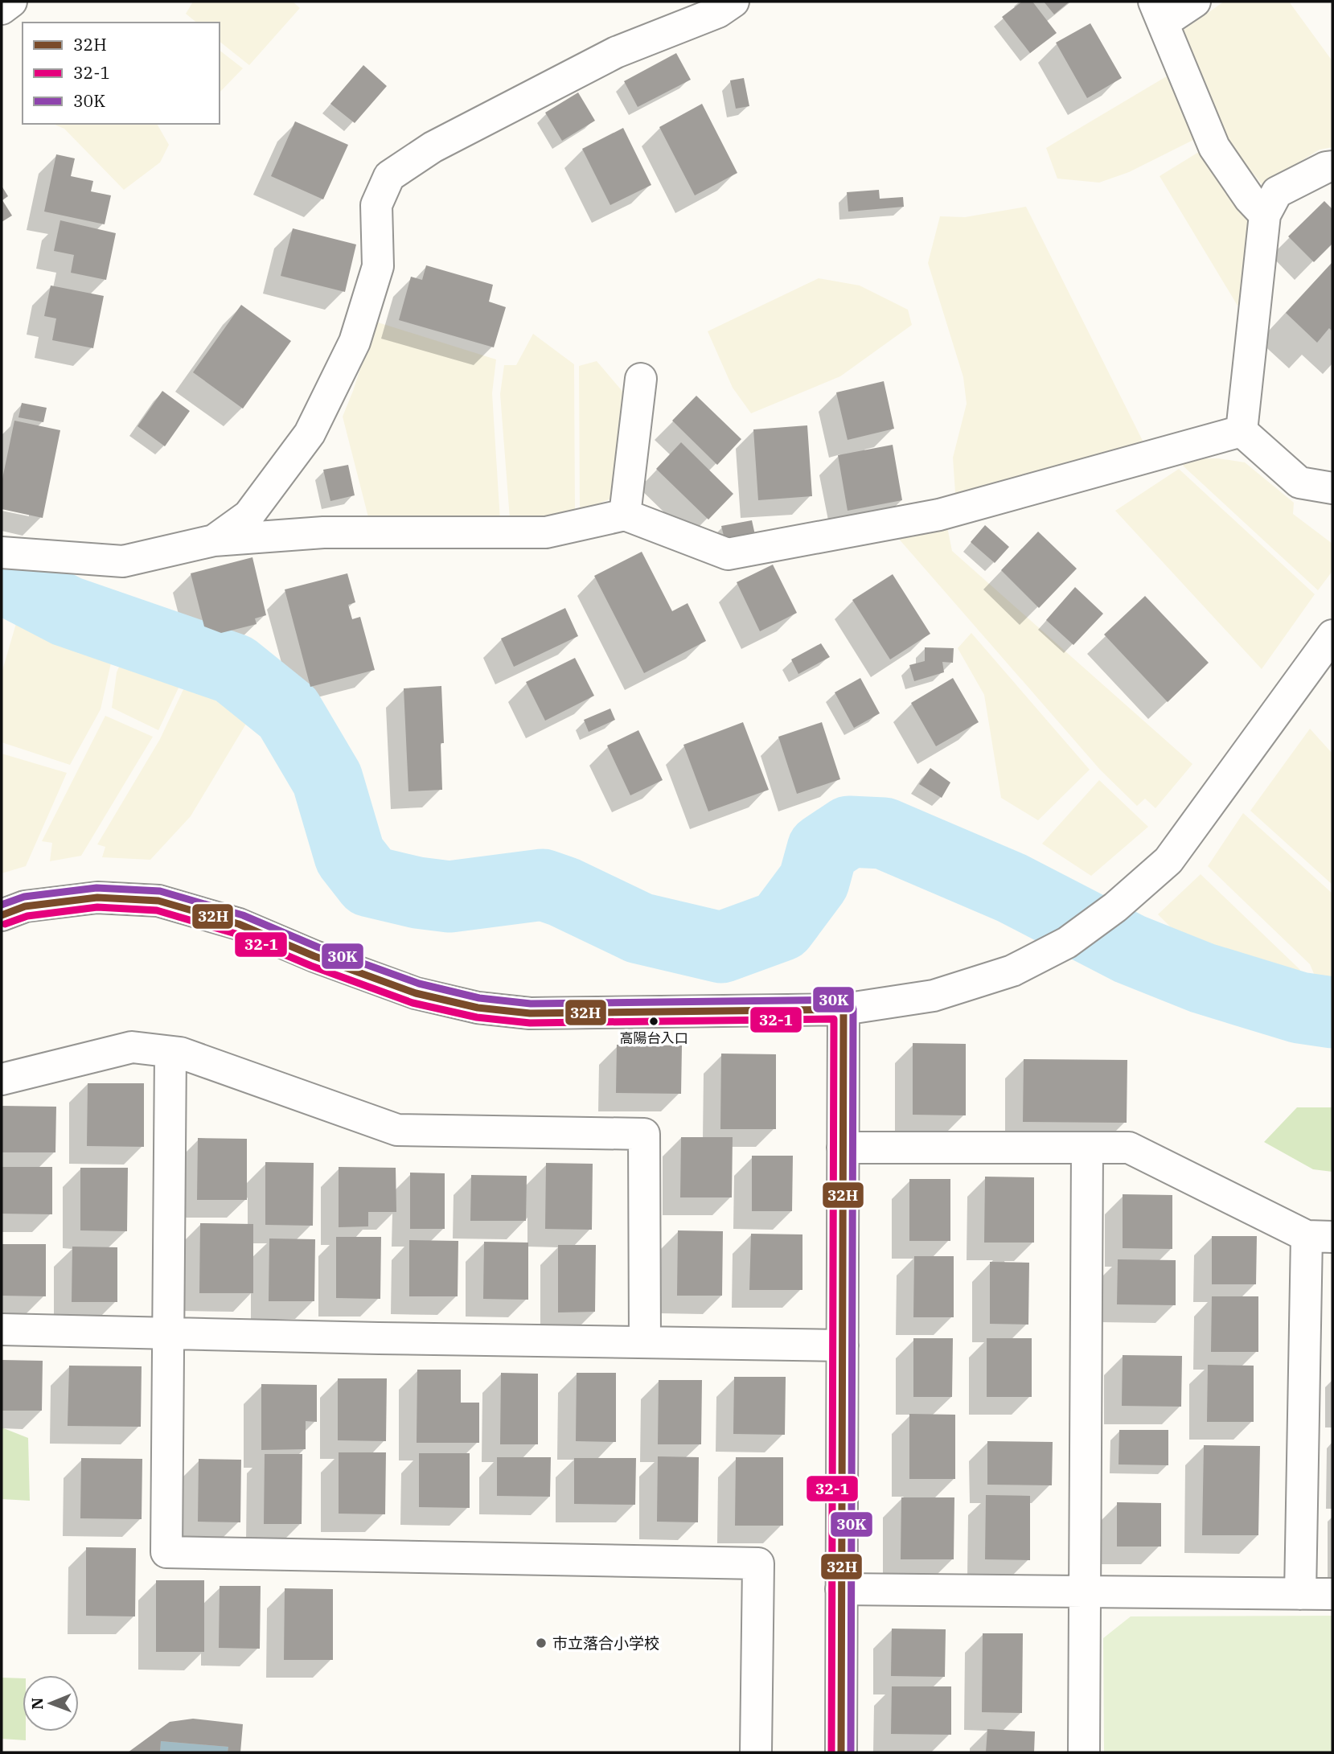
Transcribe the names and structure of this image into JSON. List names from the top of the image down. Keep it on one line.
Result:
{"places":["高陽台入口","市立落合小学校"],"lines":["transit line 30K","transit line 32H","transit line 32-1"],"legend":["32H","32-1","30K"],"north":"left"}
